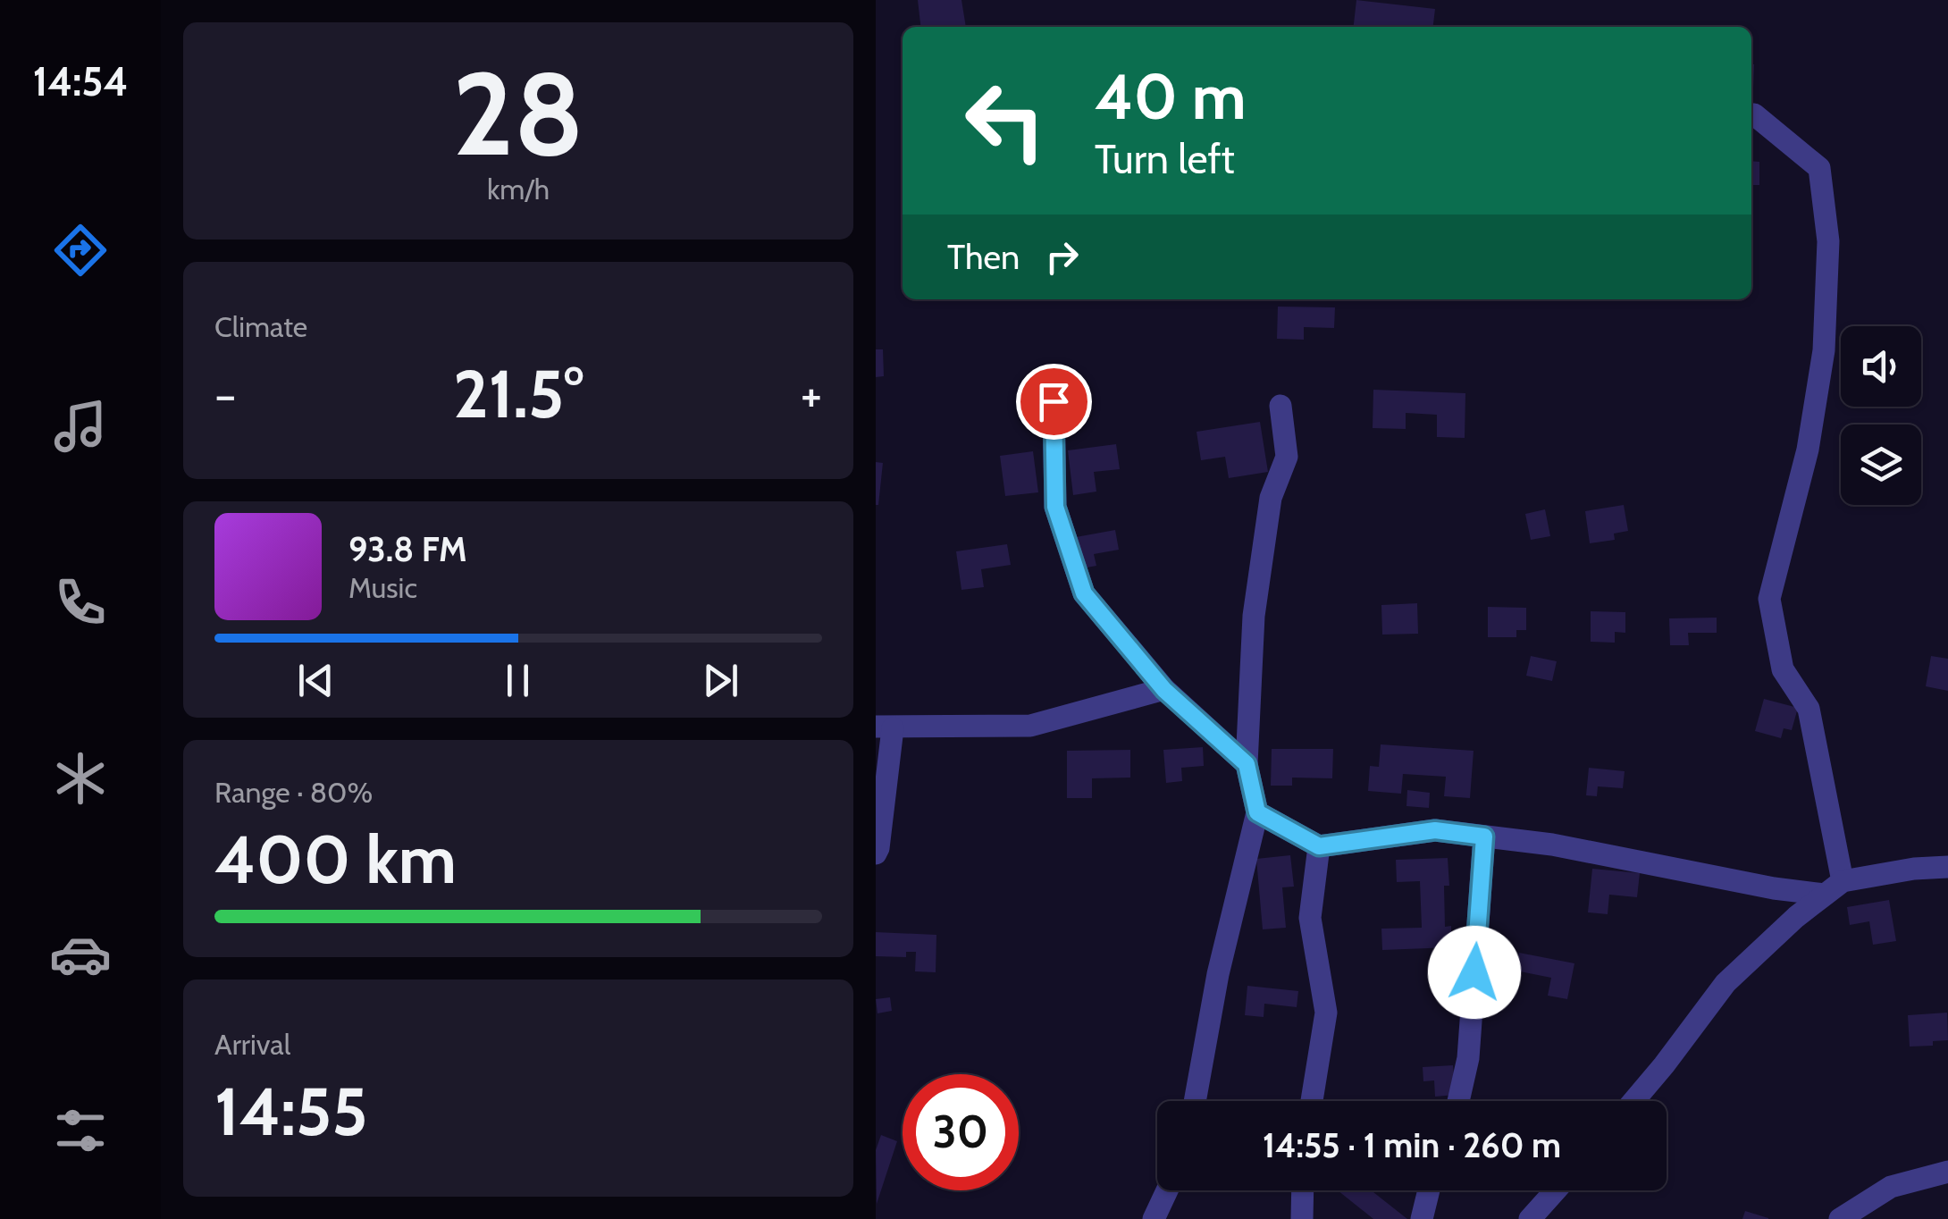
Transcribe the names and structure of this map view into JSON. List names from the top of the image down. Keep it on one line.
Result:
{"page":{"tabs":"14:54","tile":[["28","km/h"],"Climate",["Range · 80%","400 km"],["Arrival","14:55"]],"turn":["40 m","Turn left"],"then":"Then","heat":["−","21.5°","+"],"song":["93.8 FM","Music"],"limit":"30","trip":"14:55 · 1 min · 260 m"}}
